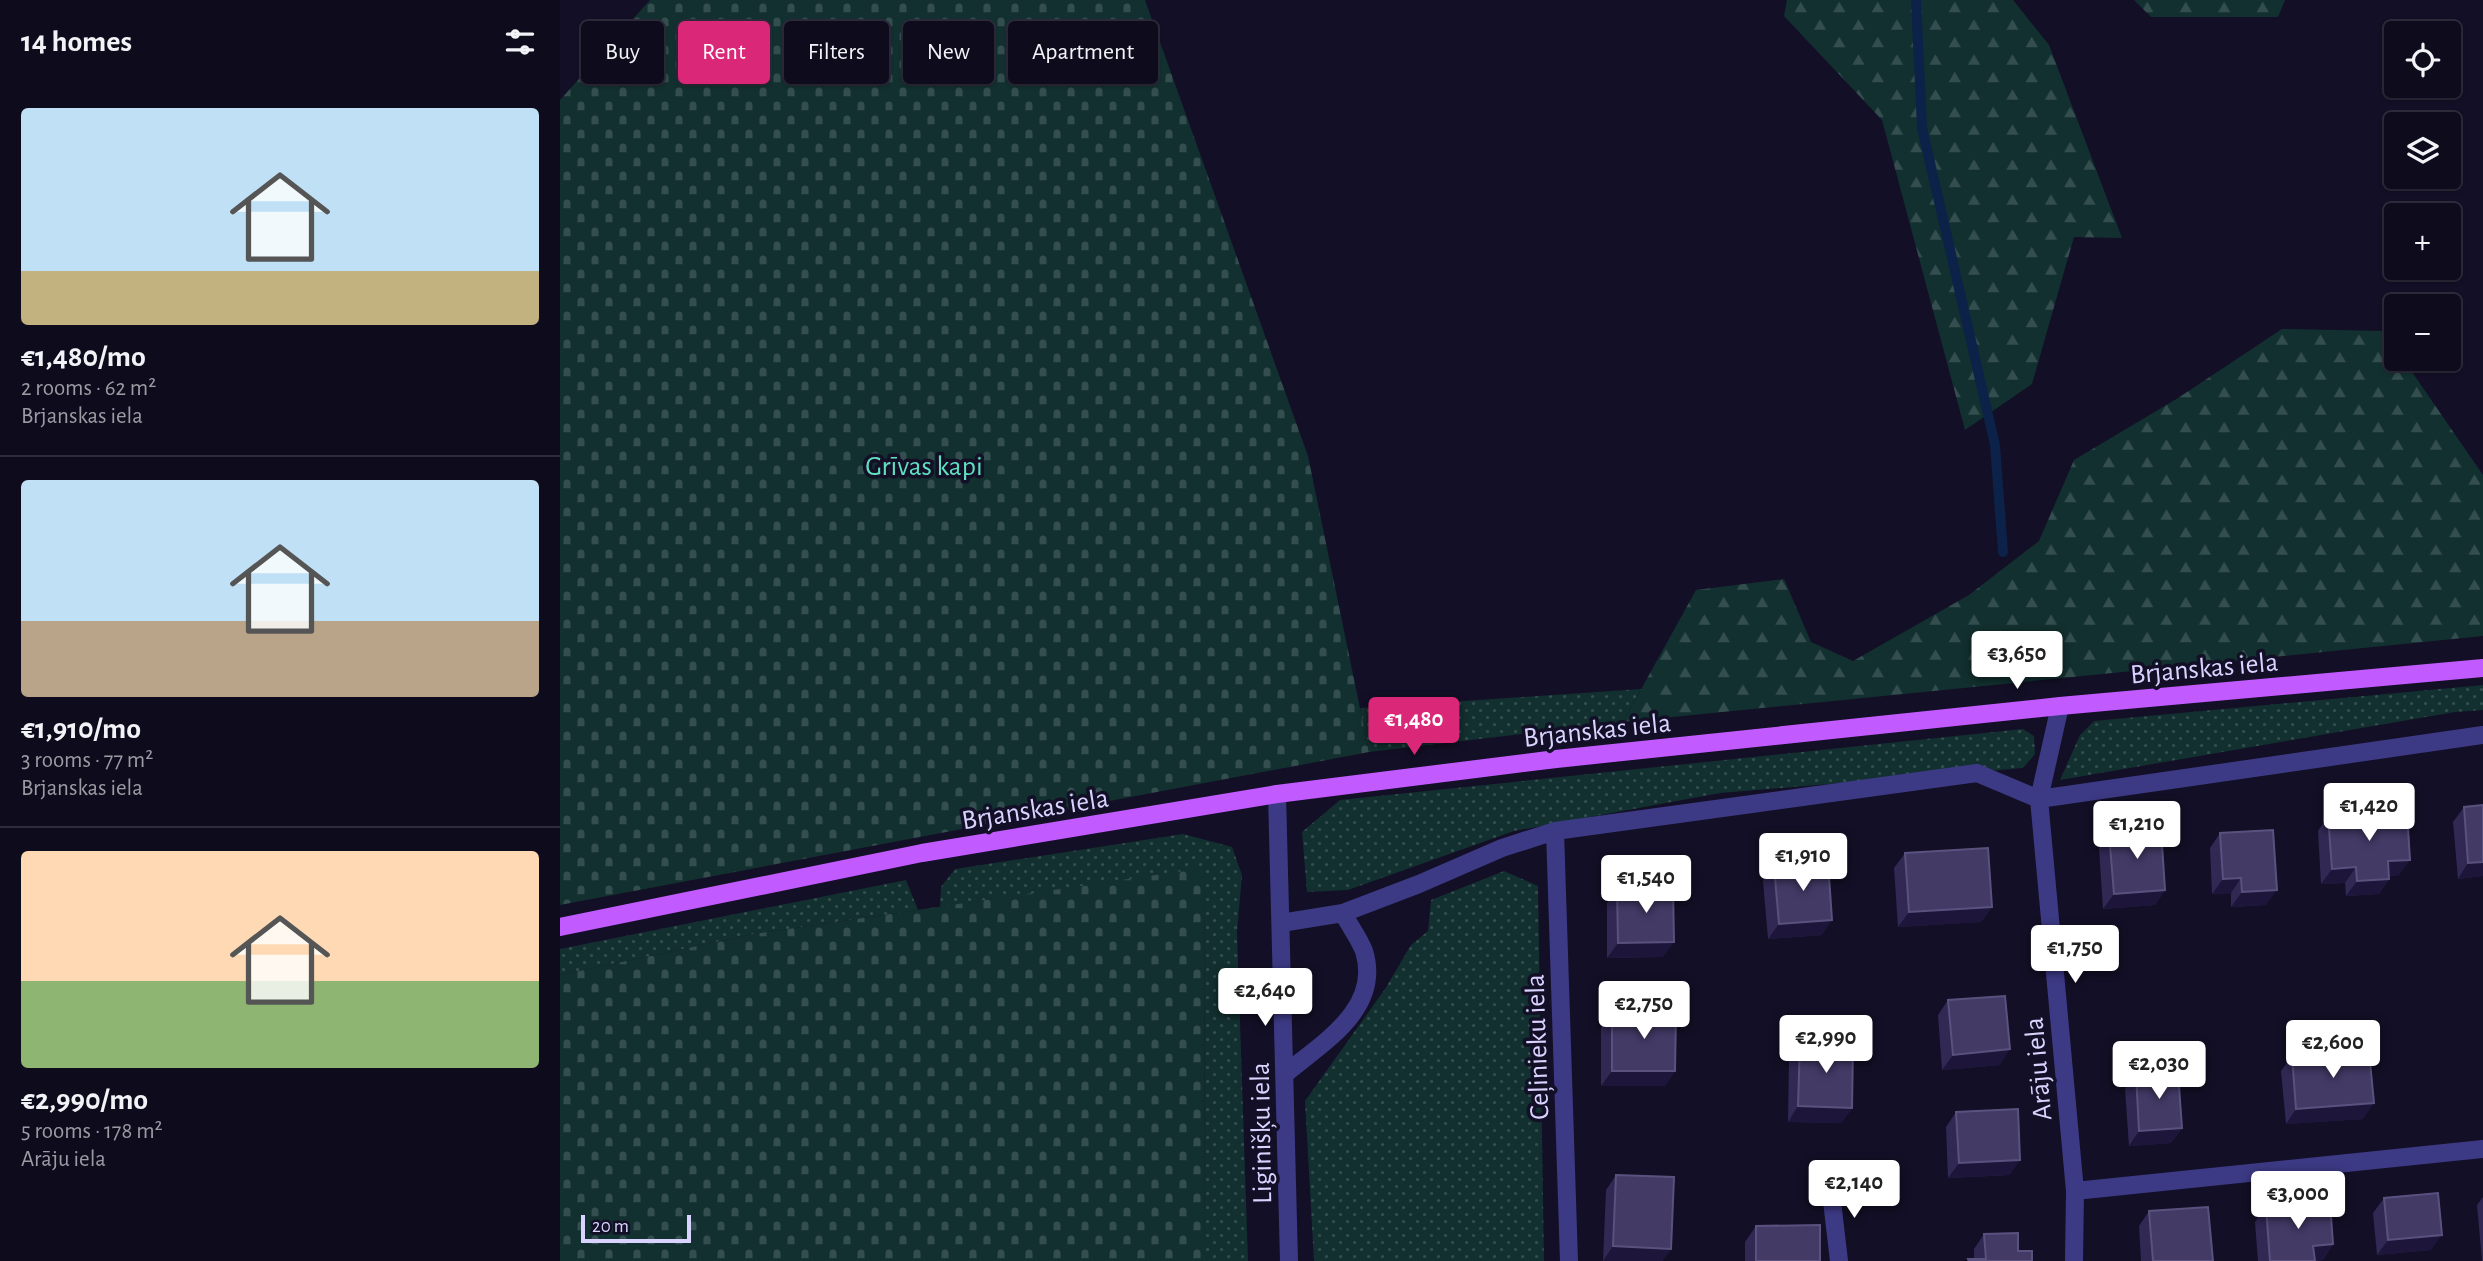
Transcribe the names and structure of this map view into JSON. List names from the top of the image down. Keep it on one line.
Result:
{"streets":{"main road":["Brjanskas iela"],"street":["Ceļinieku iela","Arāju iela","Liginišķu iela"]},"crossings":[["Brjanskas iela","Arāju iela"],["Brjanskas iela","Liginišķu iela"]],"parks":["Grīvas kapi"],"scale_bar":"20 m","page":{"heading":"14 homes","map_buttons":["+","−"],"chip":["Buy","Rent","Filters","New","Apartment"],"list":[{"name":"€1,480/mo","note":"2 rooms · 62 m² · Brjanskas iela"},{"name":"€1,910/mo","note":"3 rooms · 77 m² · Brjanskas iela"},{"name":"€2,990/mo","note":"5 rooms · 178 m² · Arāju iela"}],"price":["€3,650","€1,480","€1,420","€1,210","€1,910","€1,540","€1,750","€2,640","€2,750","€2,990","€2,600","€2,030","€2,140","€3,000"],"scale":"20 m"}}
